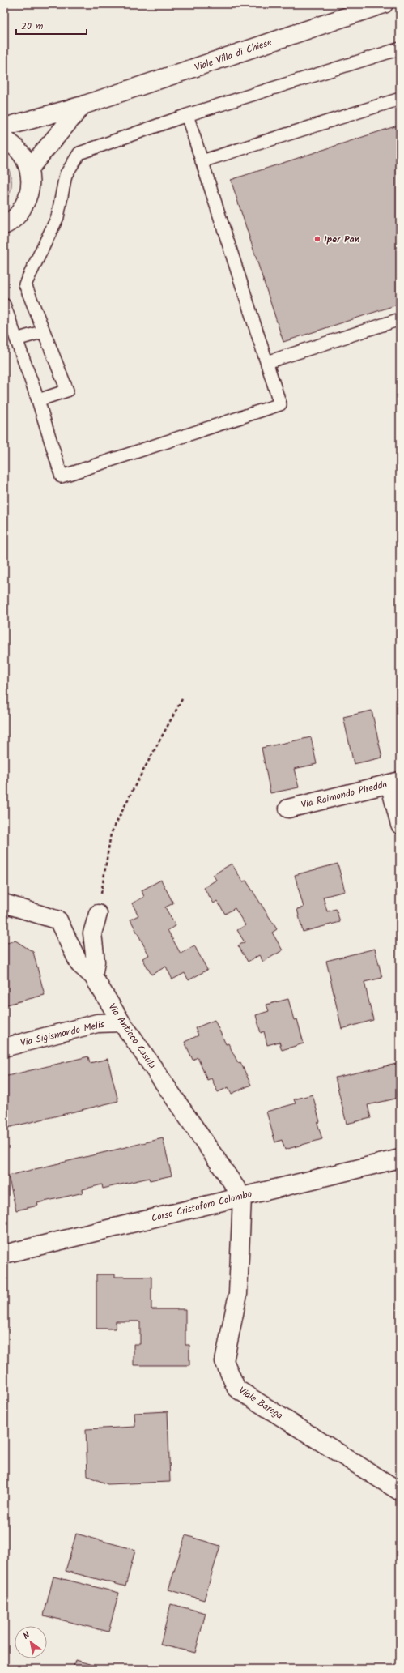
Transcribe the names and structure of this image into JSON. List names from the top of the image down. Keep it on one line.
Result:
{"streets":{"street":["Viale Villa di Chiese","Via Raimondo Piredda","Via Sigismondo Melis","Via Antioco Casula","Corso Cristoforo Colombo","Viale Barega"]},"crossings":[["Via Sigismondo Melis","Via Antioco Casula"],["Via Antioco Casula","Corso Cristoforo Colombo"],["Via Antioco Casula","Viale Barega"],["Corso Cristoforo Colombo","Viale Barega"]],"places":["Iper Pan"],"scale_bar":"20 m","north":"top left"}
